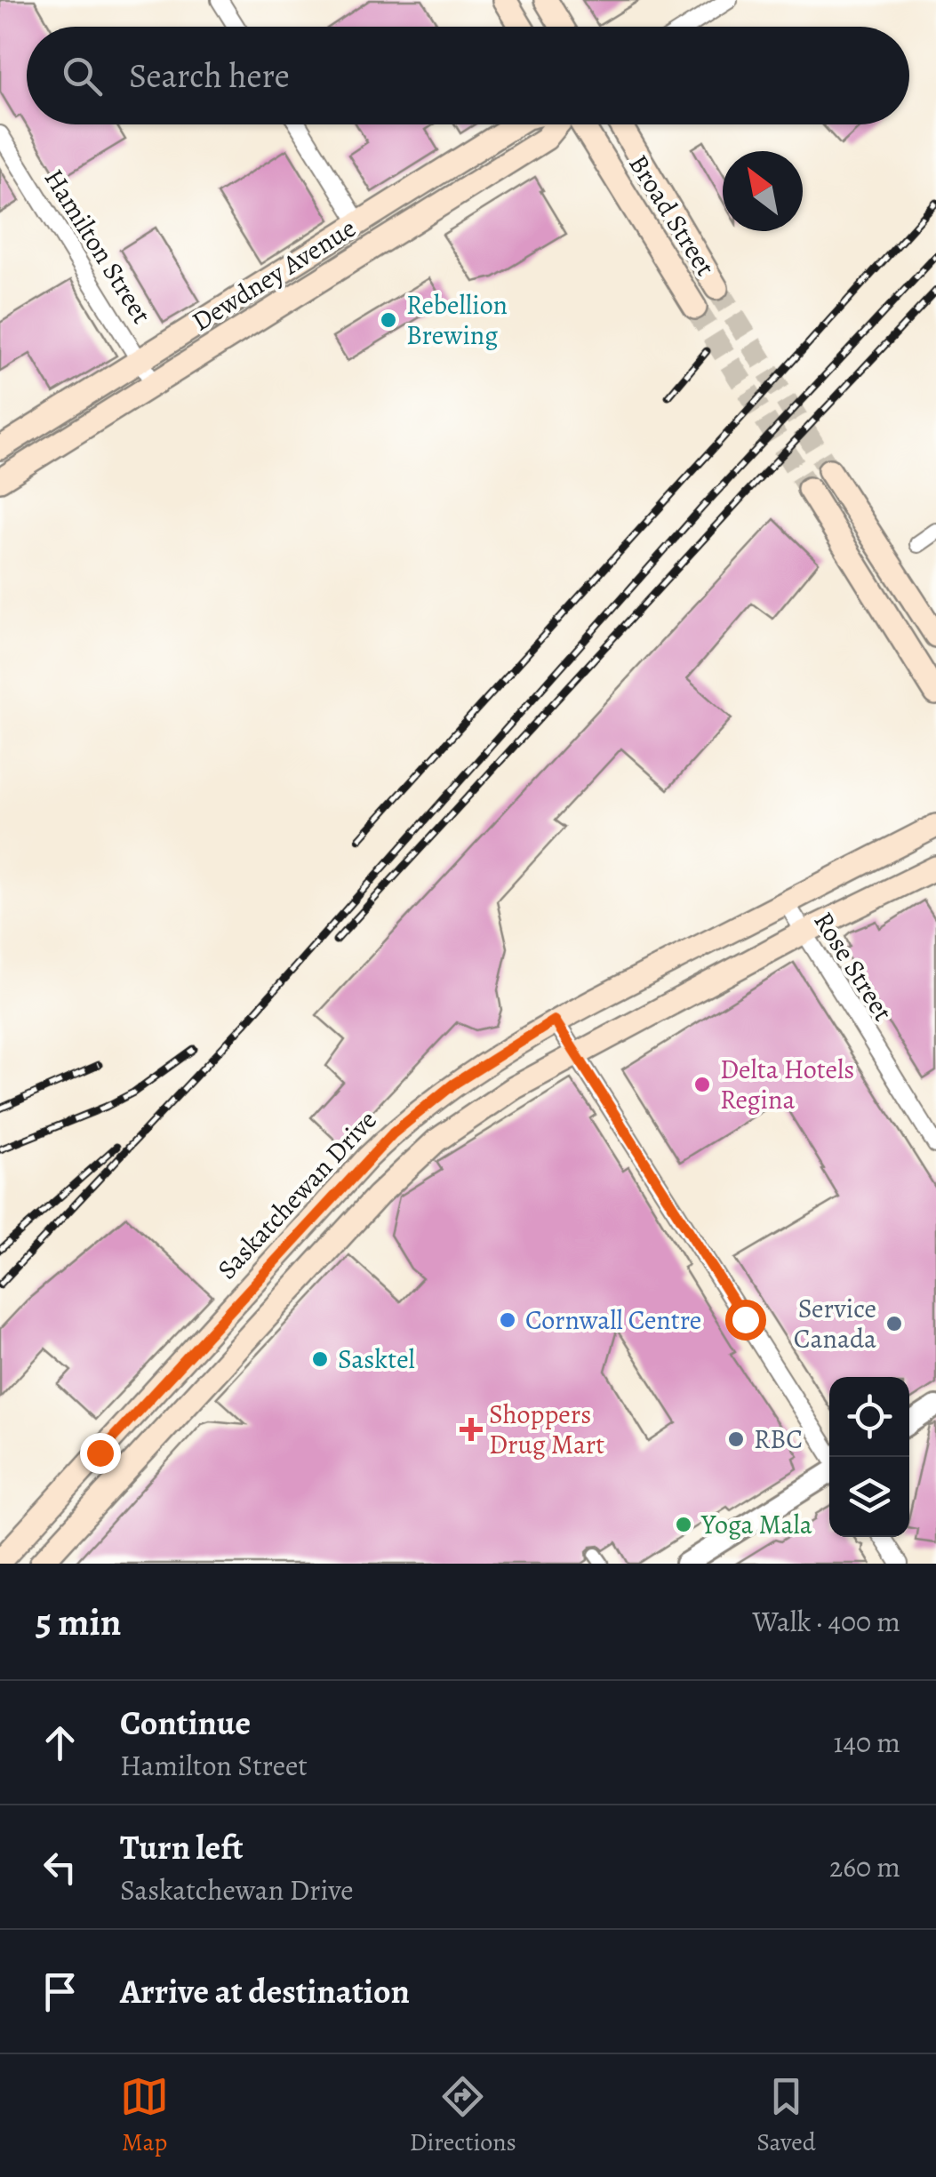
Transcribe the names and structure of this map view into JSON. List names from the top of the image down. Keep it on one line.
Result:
{"streets":{"main road":["Broad Street","Dewdney Avenue","Saskatchewan Drive"],"street":["Hamilton Street","Rose Street"]},"crossings":[["Hamilton Street","Dewdney Avenue"],["Rose Street","Saskatchewan Drive"]],"places":{"other":["Rebellion Brewing","Delta Hotels Regina","Cornwall Centre","Service Canada","Sasktel","RBC","Yoga Mala"],"health":["Shoppers Drug Mart"]},"north":"top left","page":{"search":"Search here","heading":["5 min","Walk · 400 m"],"list":[["Continue","Hamilton Street","140 m"],["Turn left","Saskatchewan Drive","260 m"],"Arrive at destination"],"nav":["Map","Directions","Saved"]}}
